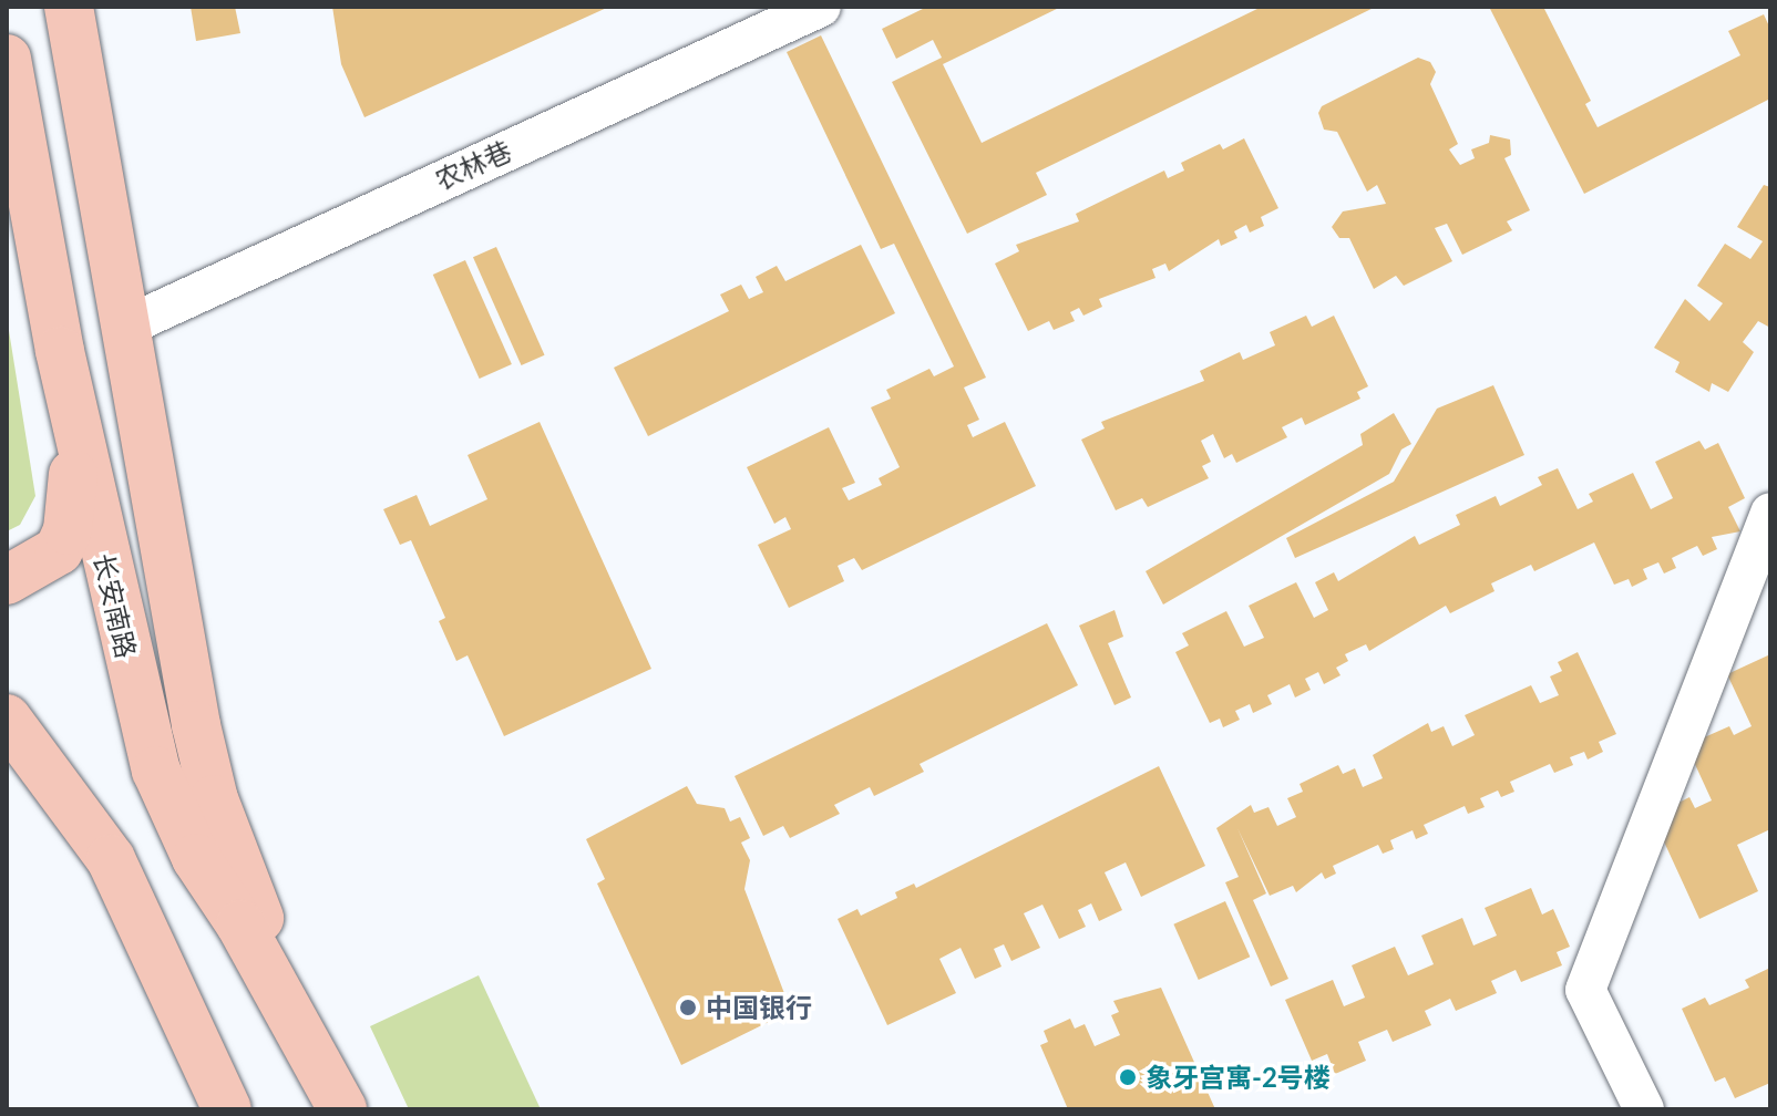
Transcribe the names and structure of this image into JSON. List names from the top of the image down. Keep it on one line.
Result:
{"streets":{"main road":["长安南路"],"street":["农林巷"]},"places":["中国银行","象牙宫寓-2号楼"]}
